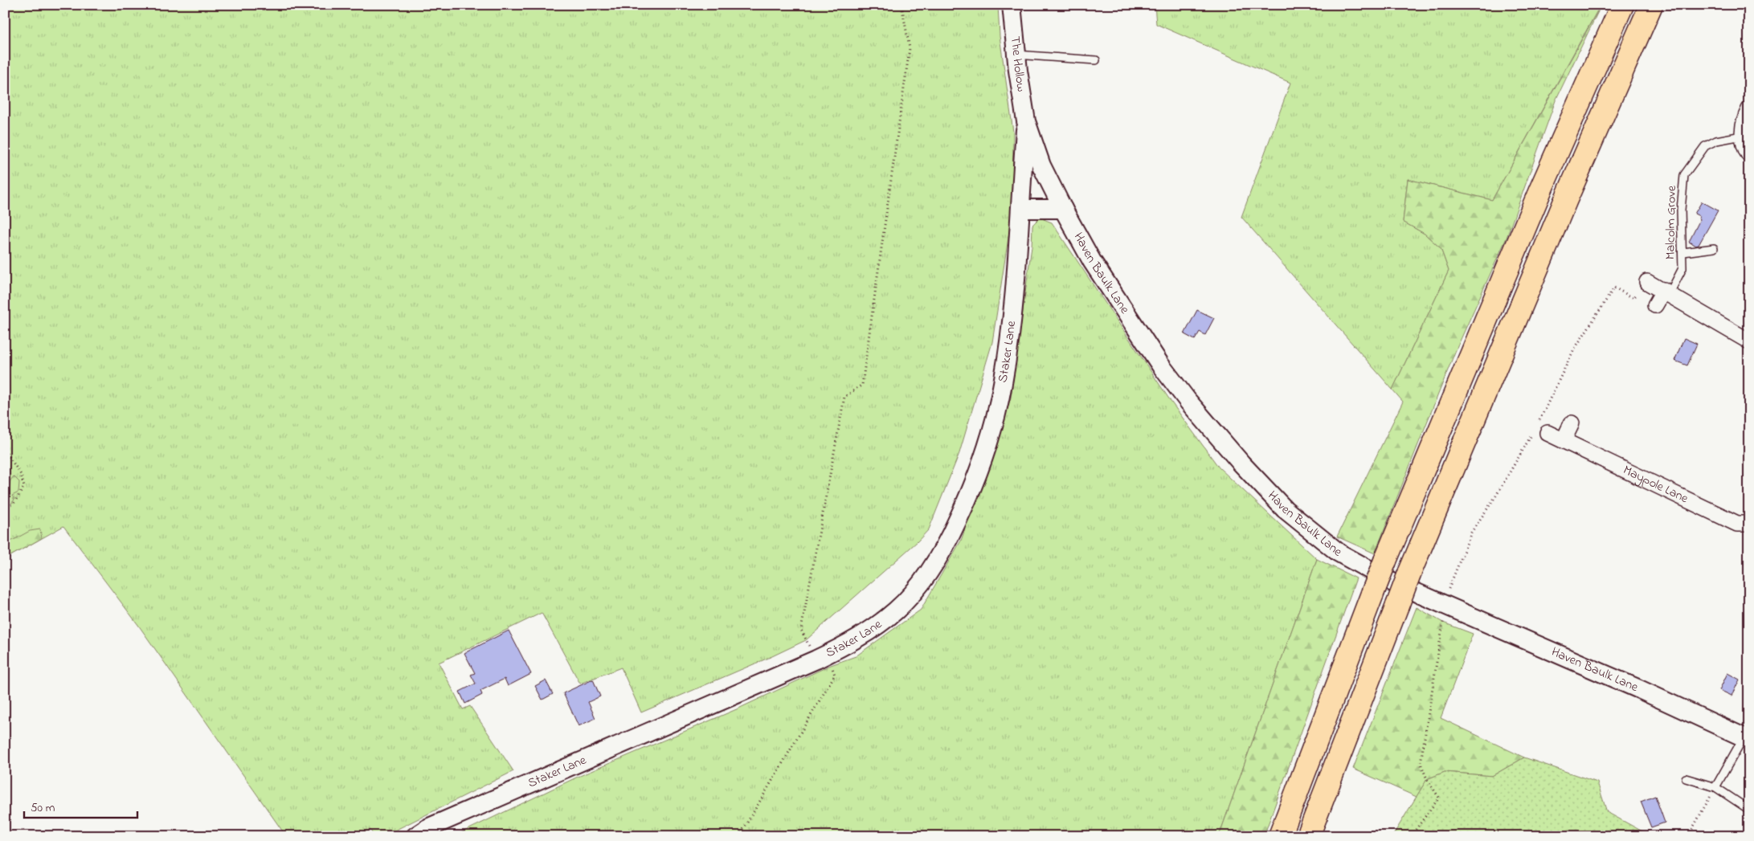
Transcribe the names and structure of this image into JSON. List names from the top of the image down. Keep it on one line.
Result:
{"streets":{"street":["The Hollow","Haven Baulk Lane","Staker Lane","Maypole Lane"],"lane":["Malcolm Grove"]},"crossings":[["The Hollow","Haven Baulk Lane"],["The Hollow","Staker Lane"],["Haven Baulk Lane","Staker Lane"]],"scale_bar":"50 m"}
